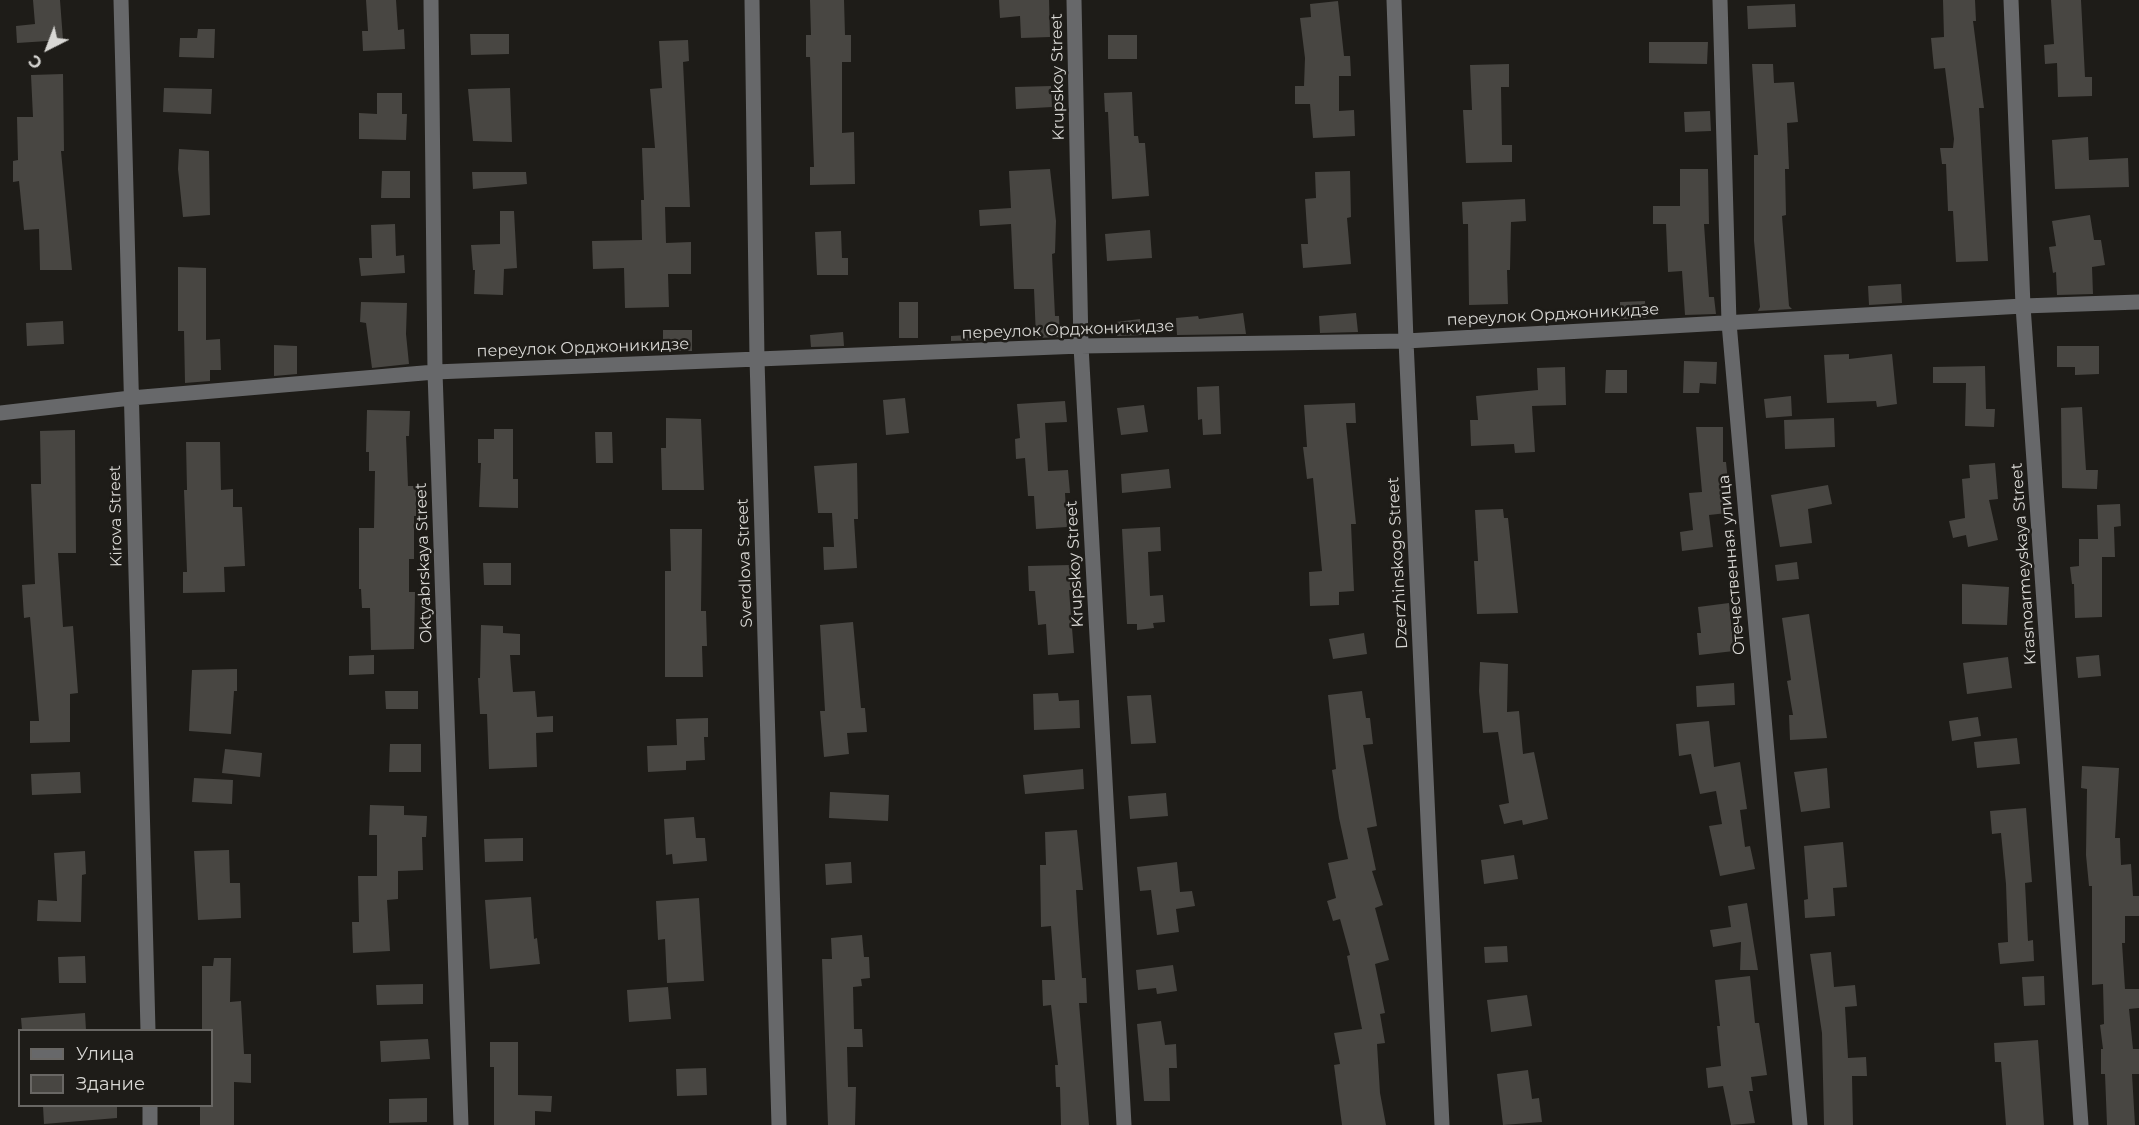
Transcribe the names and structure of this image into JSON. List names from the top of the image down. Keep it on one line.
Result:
{"streets":{"street":["Krupskoy Street","переулок Орджоникидзе","Kirova Street","Oktyabrskaya Street","Sverdlova Street","Dzerzhinskogo Street","Krasnoarmeyskaya Street","Отечественная улица"]},"crossings":[["Krupskoy Street","переулок Орджоникидзе"],["переулок Орджоникидзе","Kirova Street"],["переулок Орджоникидзе","Oktyabrskaya Street"],["переулок Орджоникидзе","Sverdlova Street"],["переулок Орджоникидзе","Dzerzhinskogo Street"],["переулок Орджоникидзе","Krasnoarmeyskaya Street"],["переулок Орджоникидзе","Отечественная улица"]],"legend":["Улица","Здание"],"north":"bottom left"}
